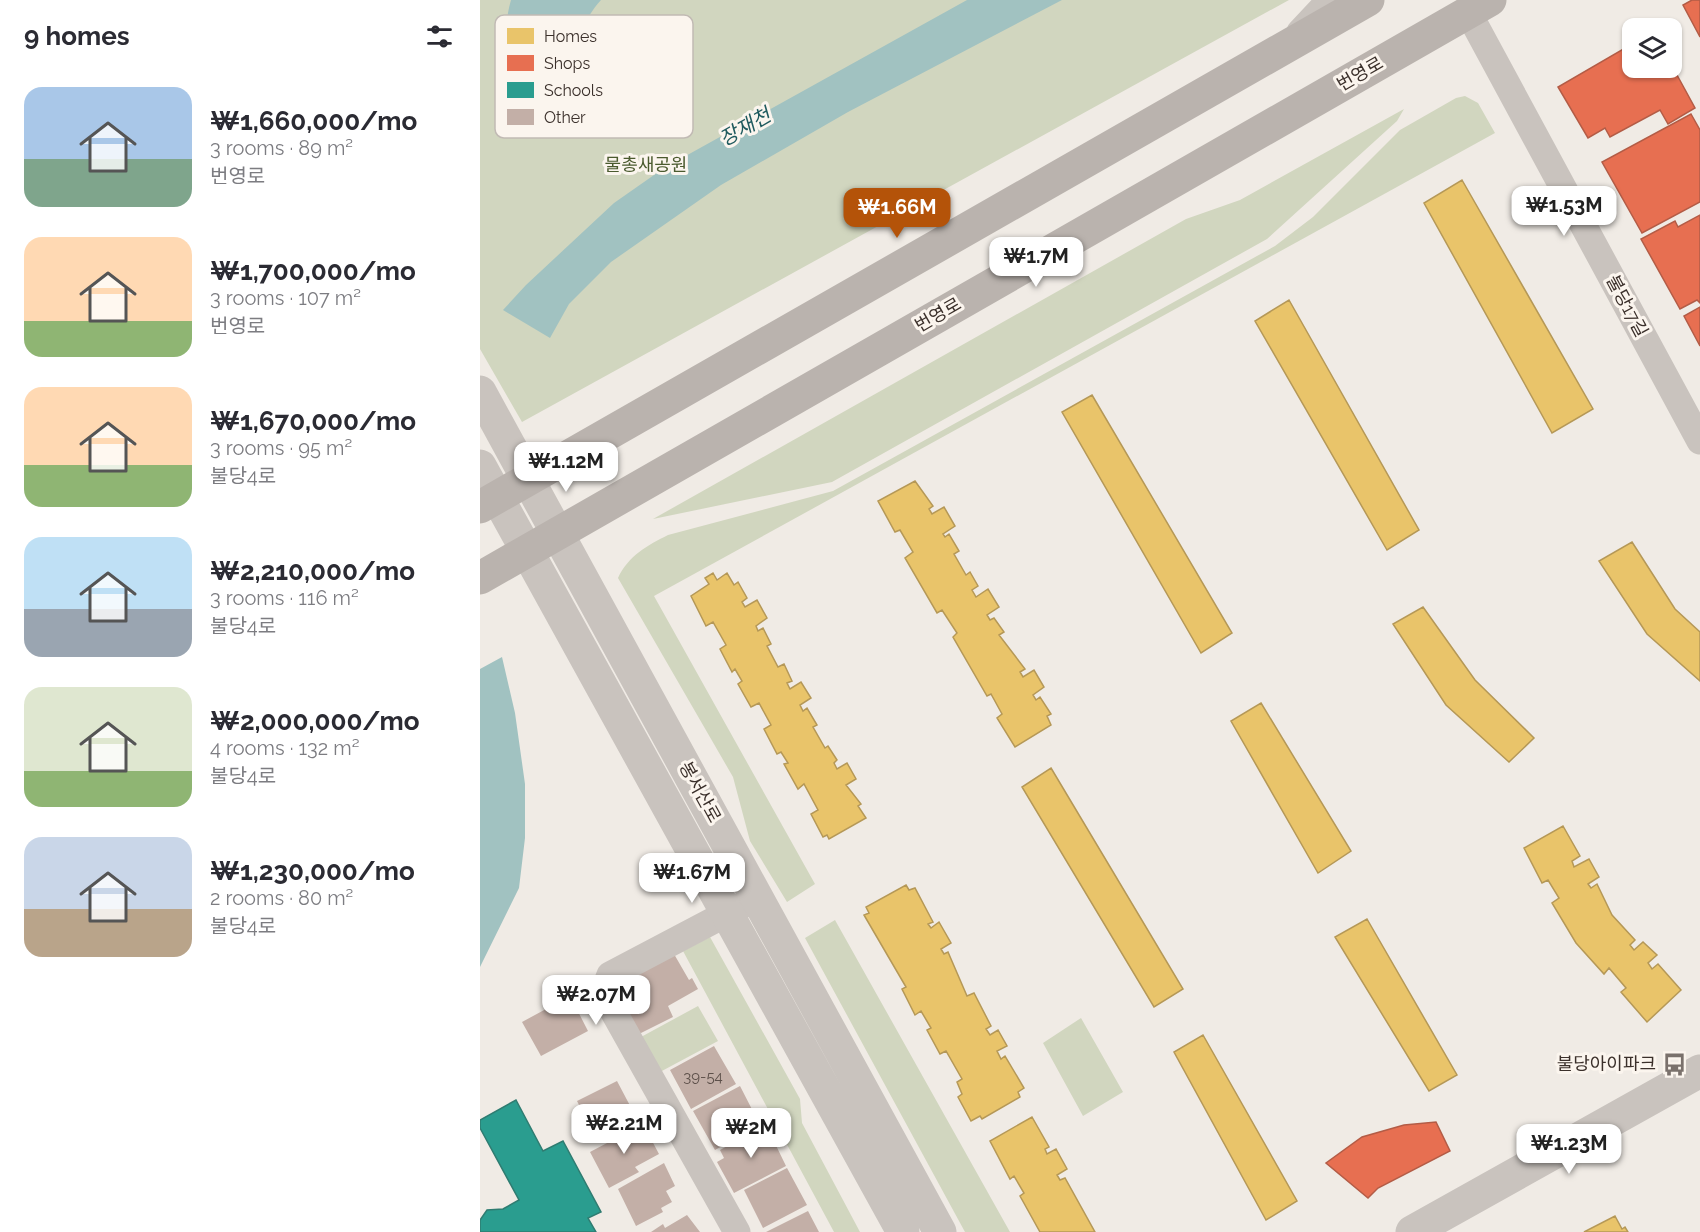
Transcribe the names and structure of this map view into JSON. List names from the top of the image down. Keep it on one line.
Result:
{"streets":{"main road":["번영로"],"street":["불당17길","봉서산로"]},"crossings":[["번영로","불당17길"],["번영로","봉서산로"]],"water":["장재천"],"parks":["물총새공원"],"places":{"bus stop":["불당아이파크"]},"house_numbers":["39-54"],"legend":["Homes","Shops","Schools","Other"],"page":{"heading":"9 homes","list":[{"name":"₩1,660,000/mo","note":"3 rooms · 89 m² · 번영로"},{"name":"₩1,700,000/mo","note":"3 rooms · 107 m² · 번영로"},{"name":"₩1,670,000/mo","note":"3 rooms · 95 m² · 불당4로"},{"name":"₩2,210,000/mo","note":"3 rooms · 116 m² · 불당4로"},{"name":"₩2,000,000/mo","note":"4 rooms · 132 m² · 불당4로"},{"name":"₩1,230,000/mo","note":"2 rooms · 80 m² · 불당4로"}],"price":["₩1.53M","₩1.66M","₩1.7M","₩1.12M","₩1.67M","₩2.07M","₩2.21M","₩2M","₩1.23M"]}}
